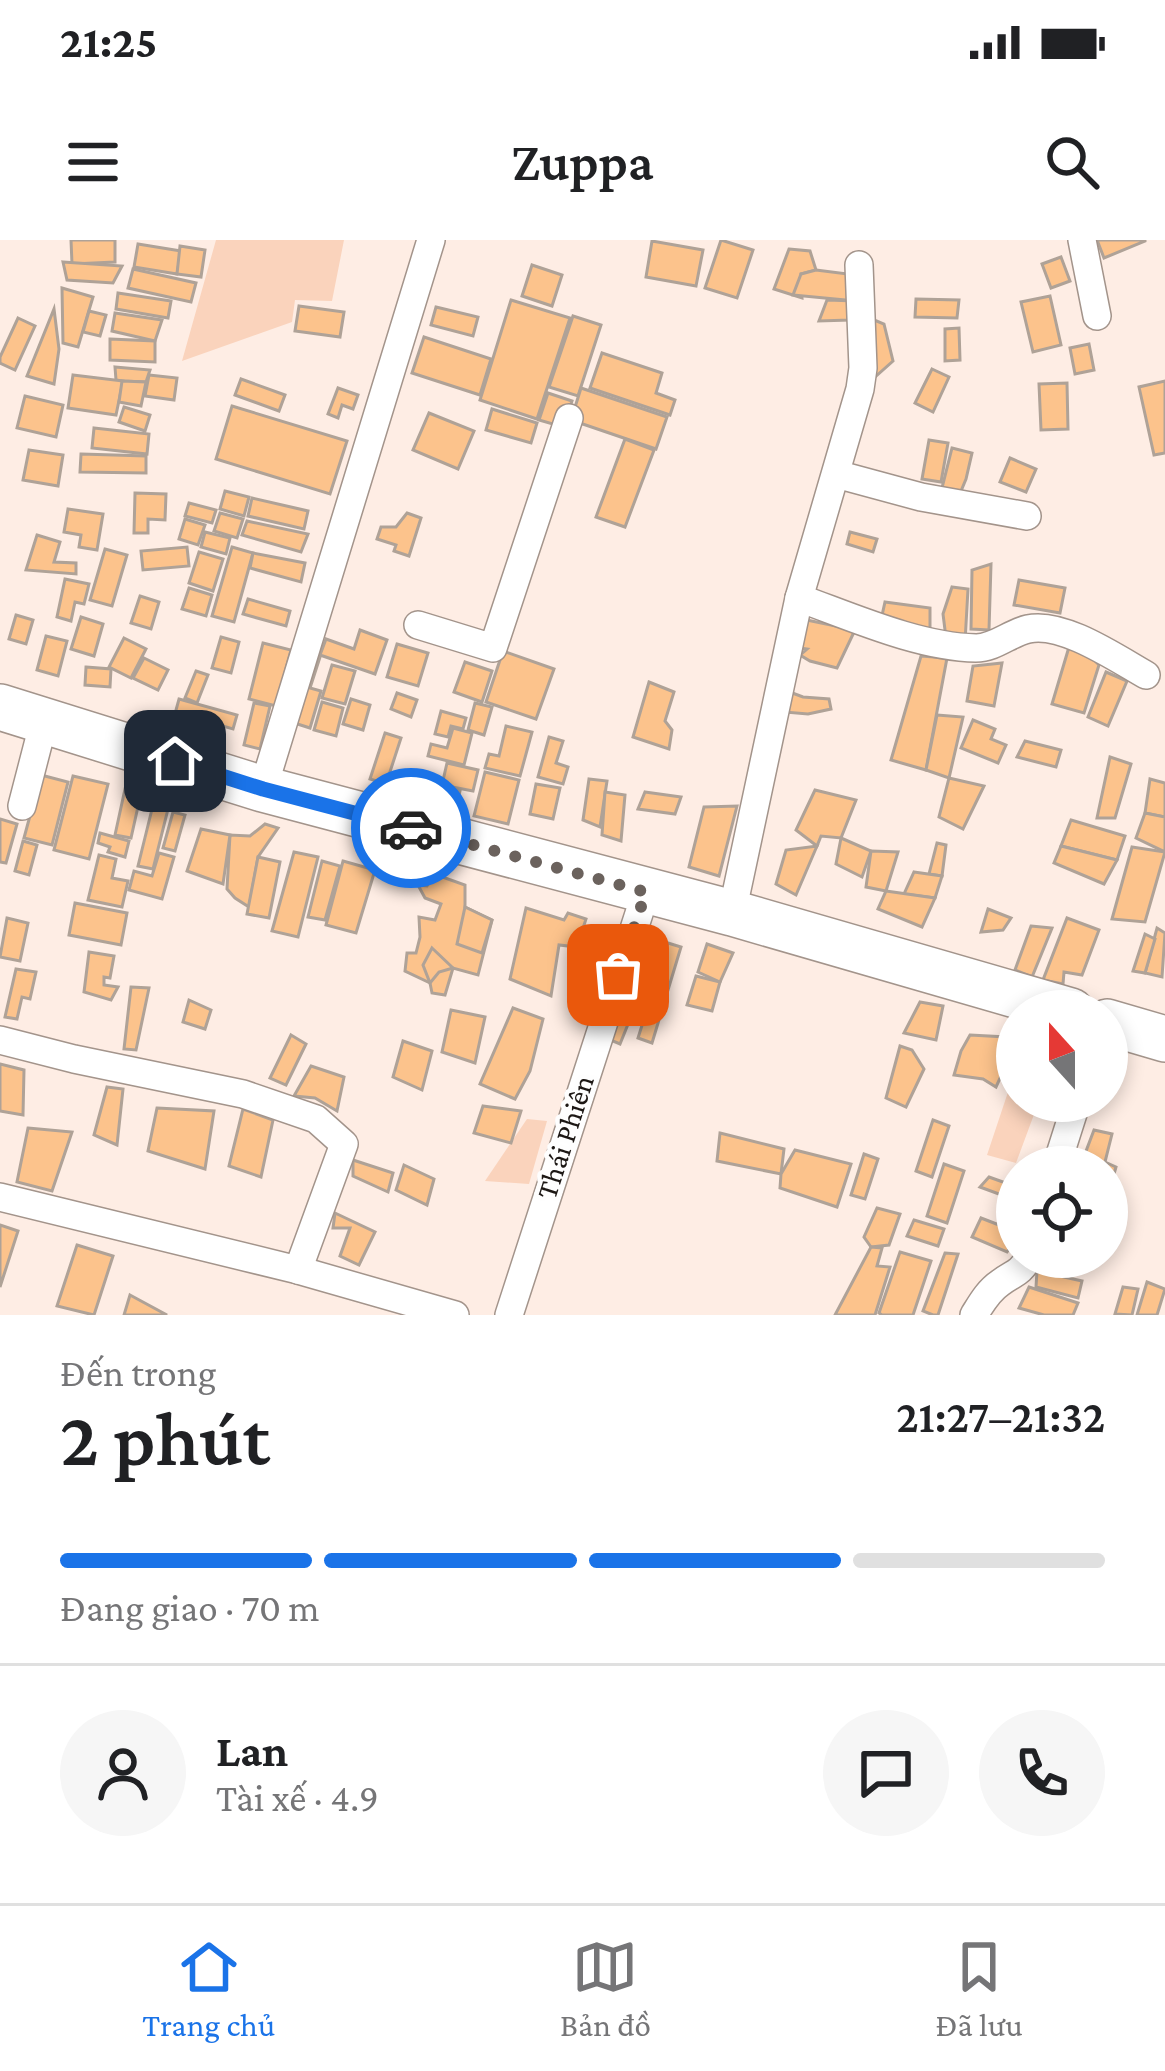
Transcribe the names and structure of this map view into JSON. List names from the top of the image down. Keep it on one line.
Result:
{"streets":{"street":["Thái Phiên"]},"north":"top","page":{"status":"21:25","header":"Zuppa","heading":["2 phút","Đến trong","21:27–21:32"],"panel":["Lan","Tài xế · 4.9"],"bar":"Đang giao · 70 m","tabs":["Trang chủ","Bản đồ","Đã lưu"]}}
